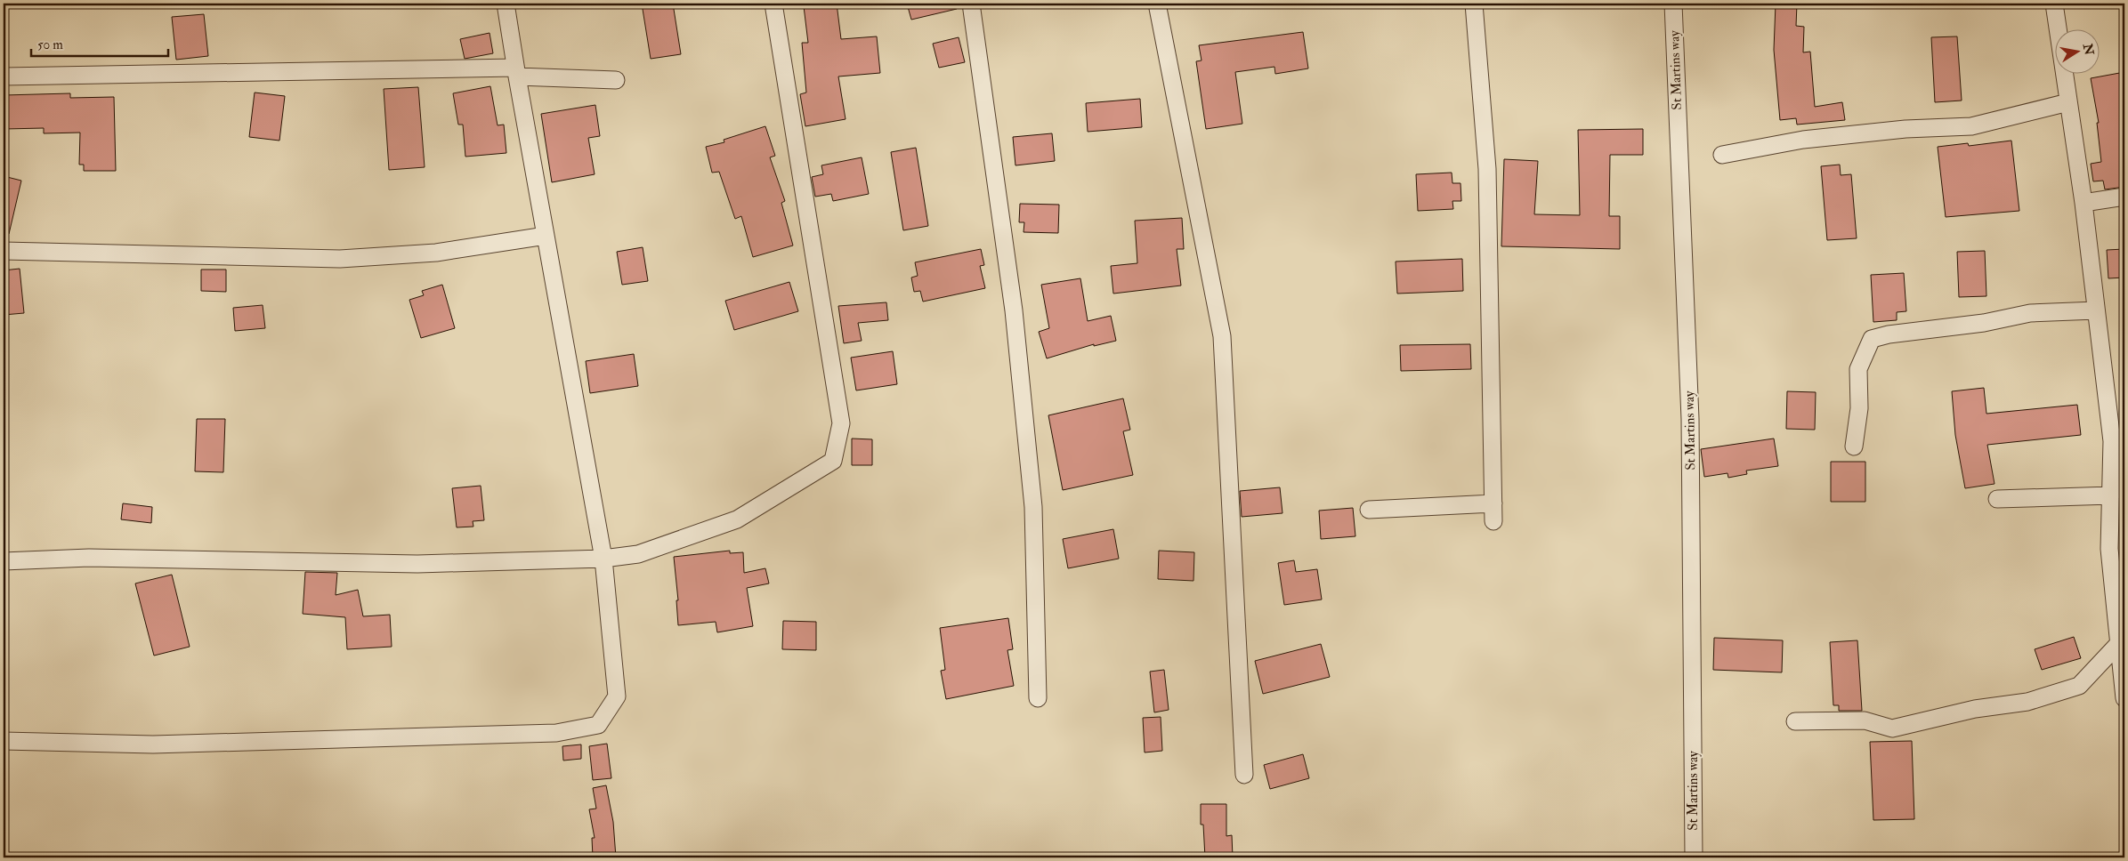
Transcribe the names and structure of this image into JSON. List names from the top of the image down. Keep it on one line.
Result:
{"streets":{"street":["St Martins way"]},"scale_bar":"50 m","north":"right"}
